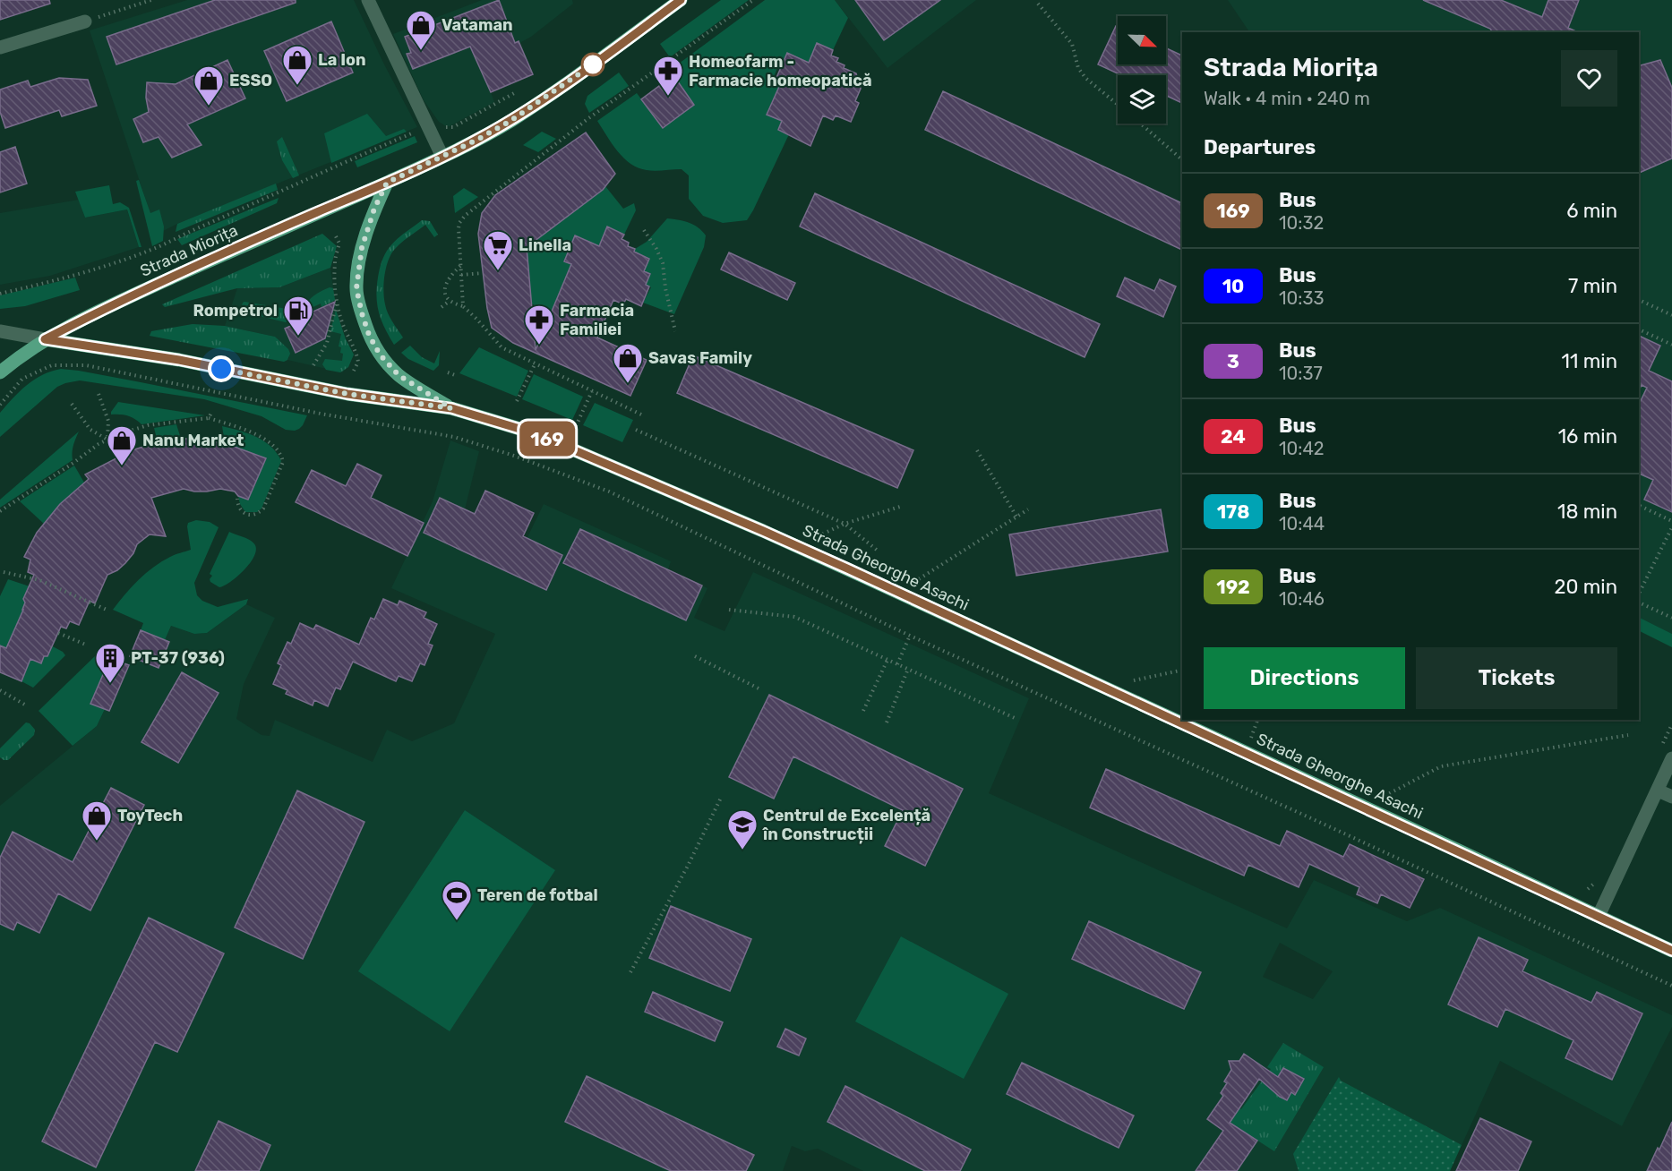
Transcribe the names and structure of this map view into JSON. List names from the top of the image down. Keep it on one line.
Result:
{"streets":{"main road":["Strada Miorița","Strada Gheorghe Asachi"]},"crossings":[["Strada Miorița","Strada Gheorghe Asachi"]],"places":{"shop":["Vataman","La Ion","ESSO","Savas Family","Nanu Market","ToyTech"],"pharmacy":["Homeofarm - Farmacie homeopatică","Farmacia Familiei"],"supermarket":["Linella"],"fuel station":["Rompetrol"],"building":["PT-37 (936)"],"school or university":["Centrul de Excelență în Construcții"],"sports":["Teren de fotbal"]},"lines":["bus line 169"],"north":"bottom right","page":{"on_map":"169","heading":[["Strada Miorița","Walk · 4 min · 240 m"],"Departures"],"list":[{"mark":"169","name":"Bus","note":"10:32","value":"6 min"},{"mark":"10","name":"Bus","note":"10:33","value":"7 min"},{"mark":"3","name":"Bus","note":"10:37","value":"11 min"},{"mark":"24","name":"Bus","note":"10:42","value":"16 min"},{"mark":"178","name":"Bus","note":"10:44","value":"18 min"},{"mark":"192","name":"Bus","note":"10:46","value":"20 min"}],"buttons":["Directions","Tickets"]}}
